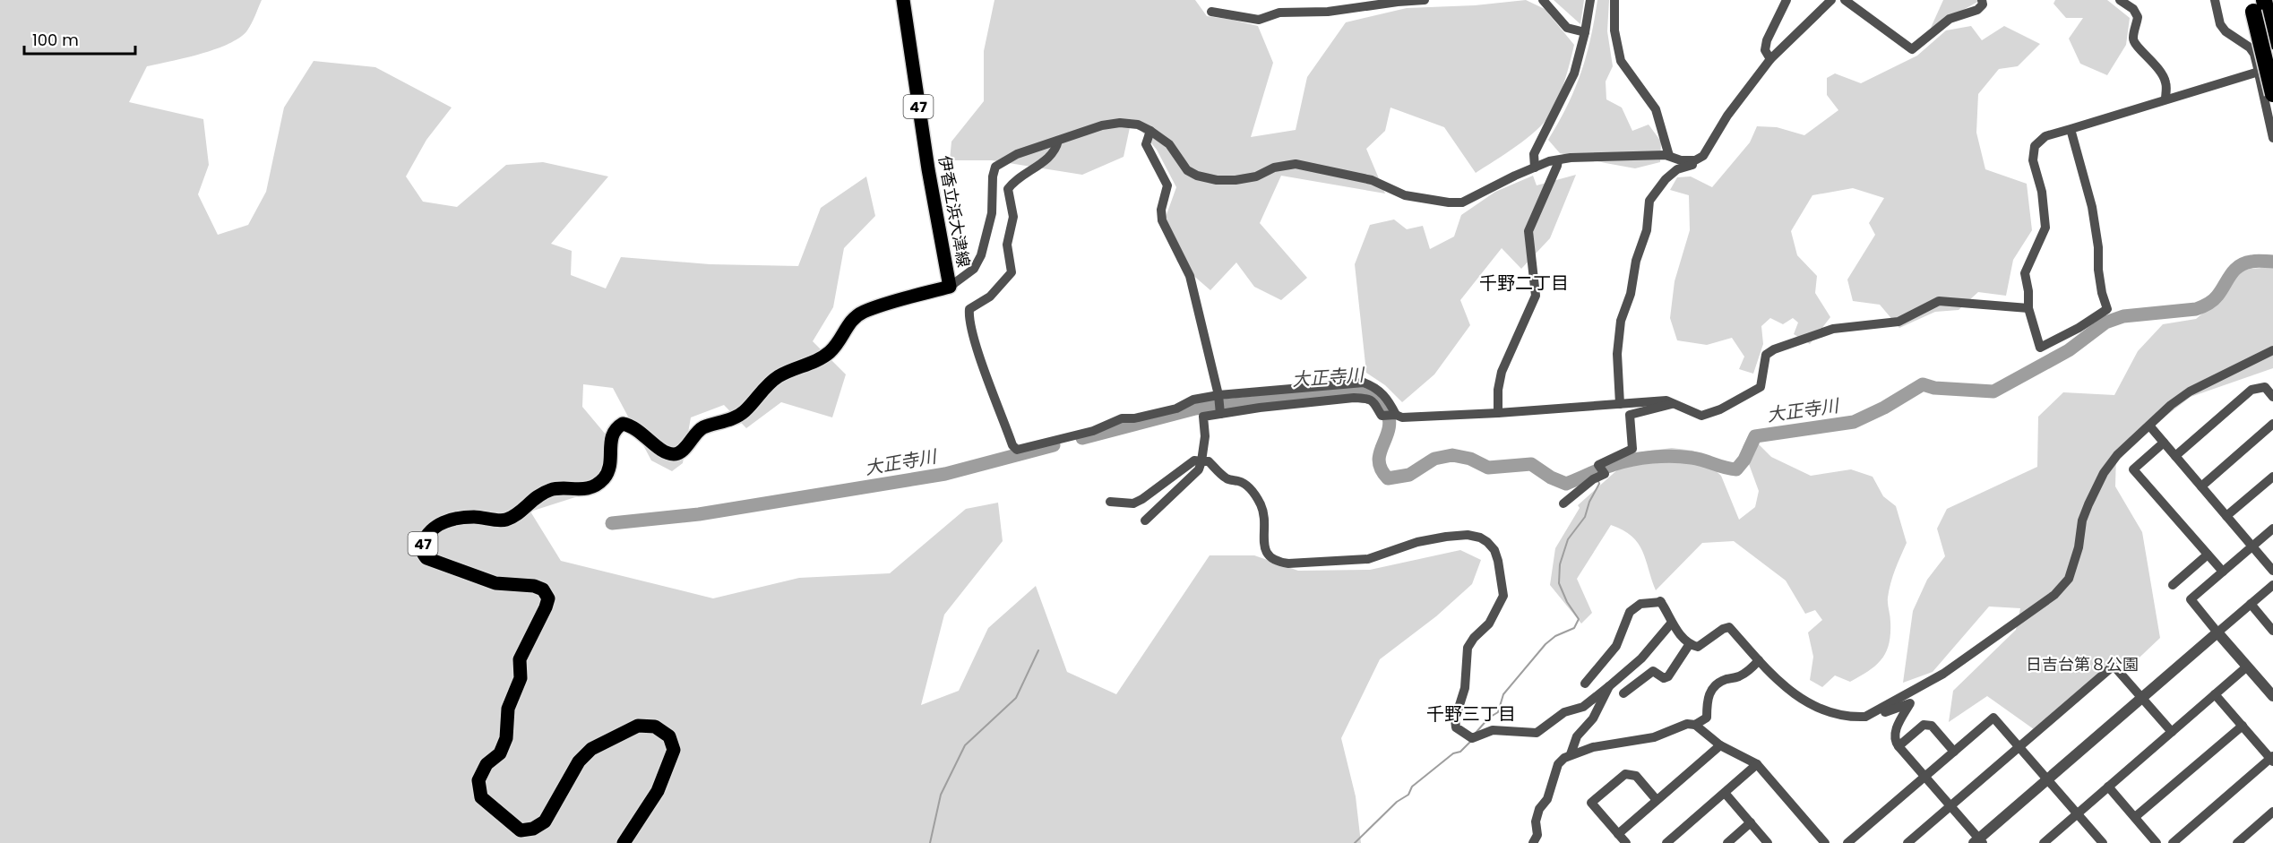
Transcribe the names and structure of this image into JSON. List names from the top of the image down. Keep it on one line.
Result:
{"streets":{"main road":["47","伊香立浜大津線"]},"districts":["千野二丁目","千野三丁目"],"water":["大正寺川"],"parks":["日吉台第８公園"],"scale_bar":"100 m"}
